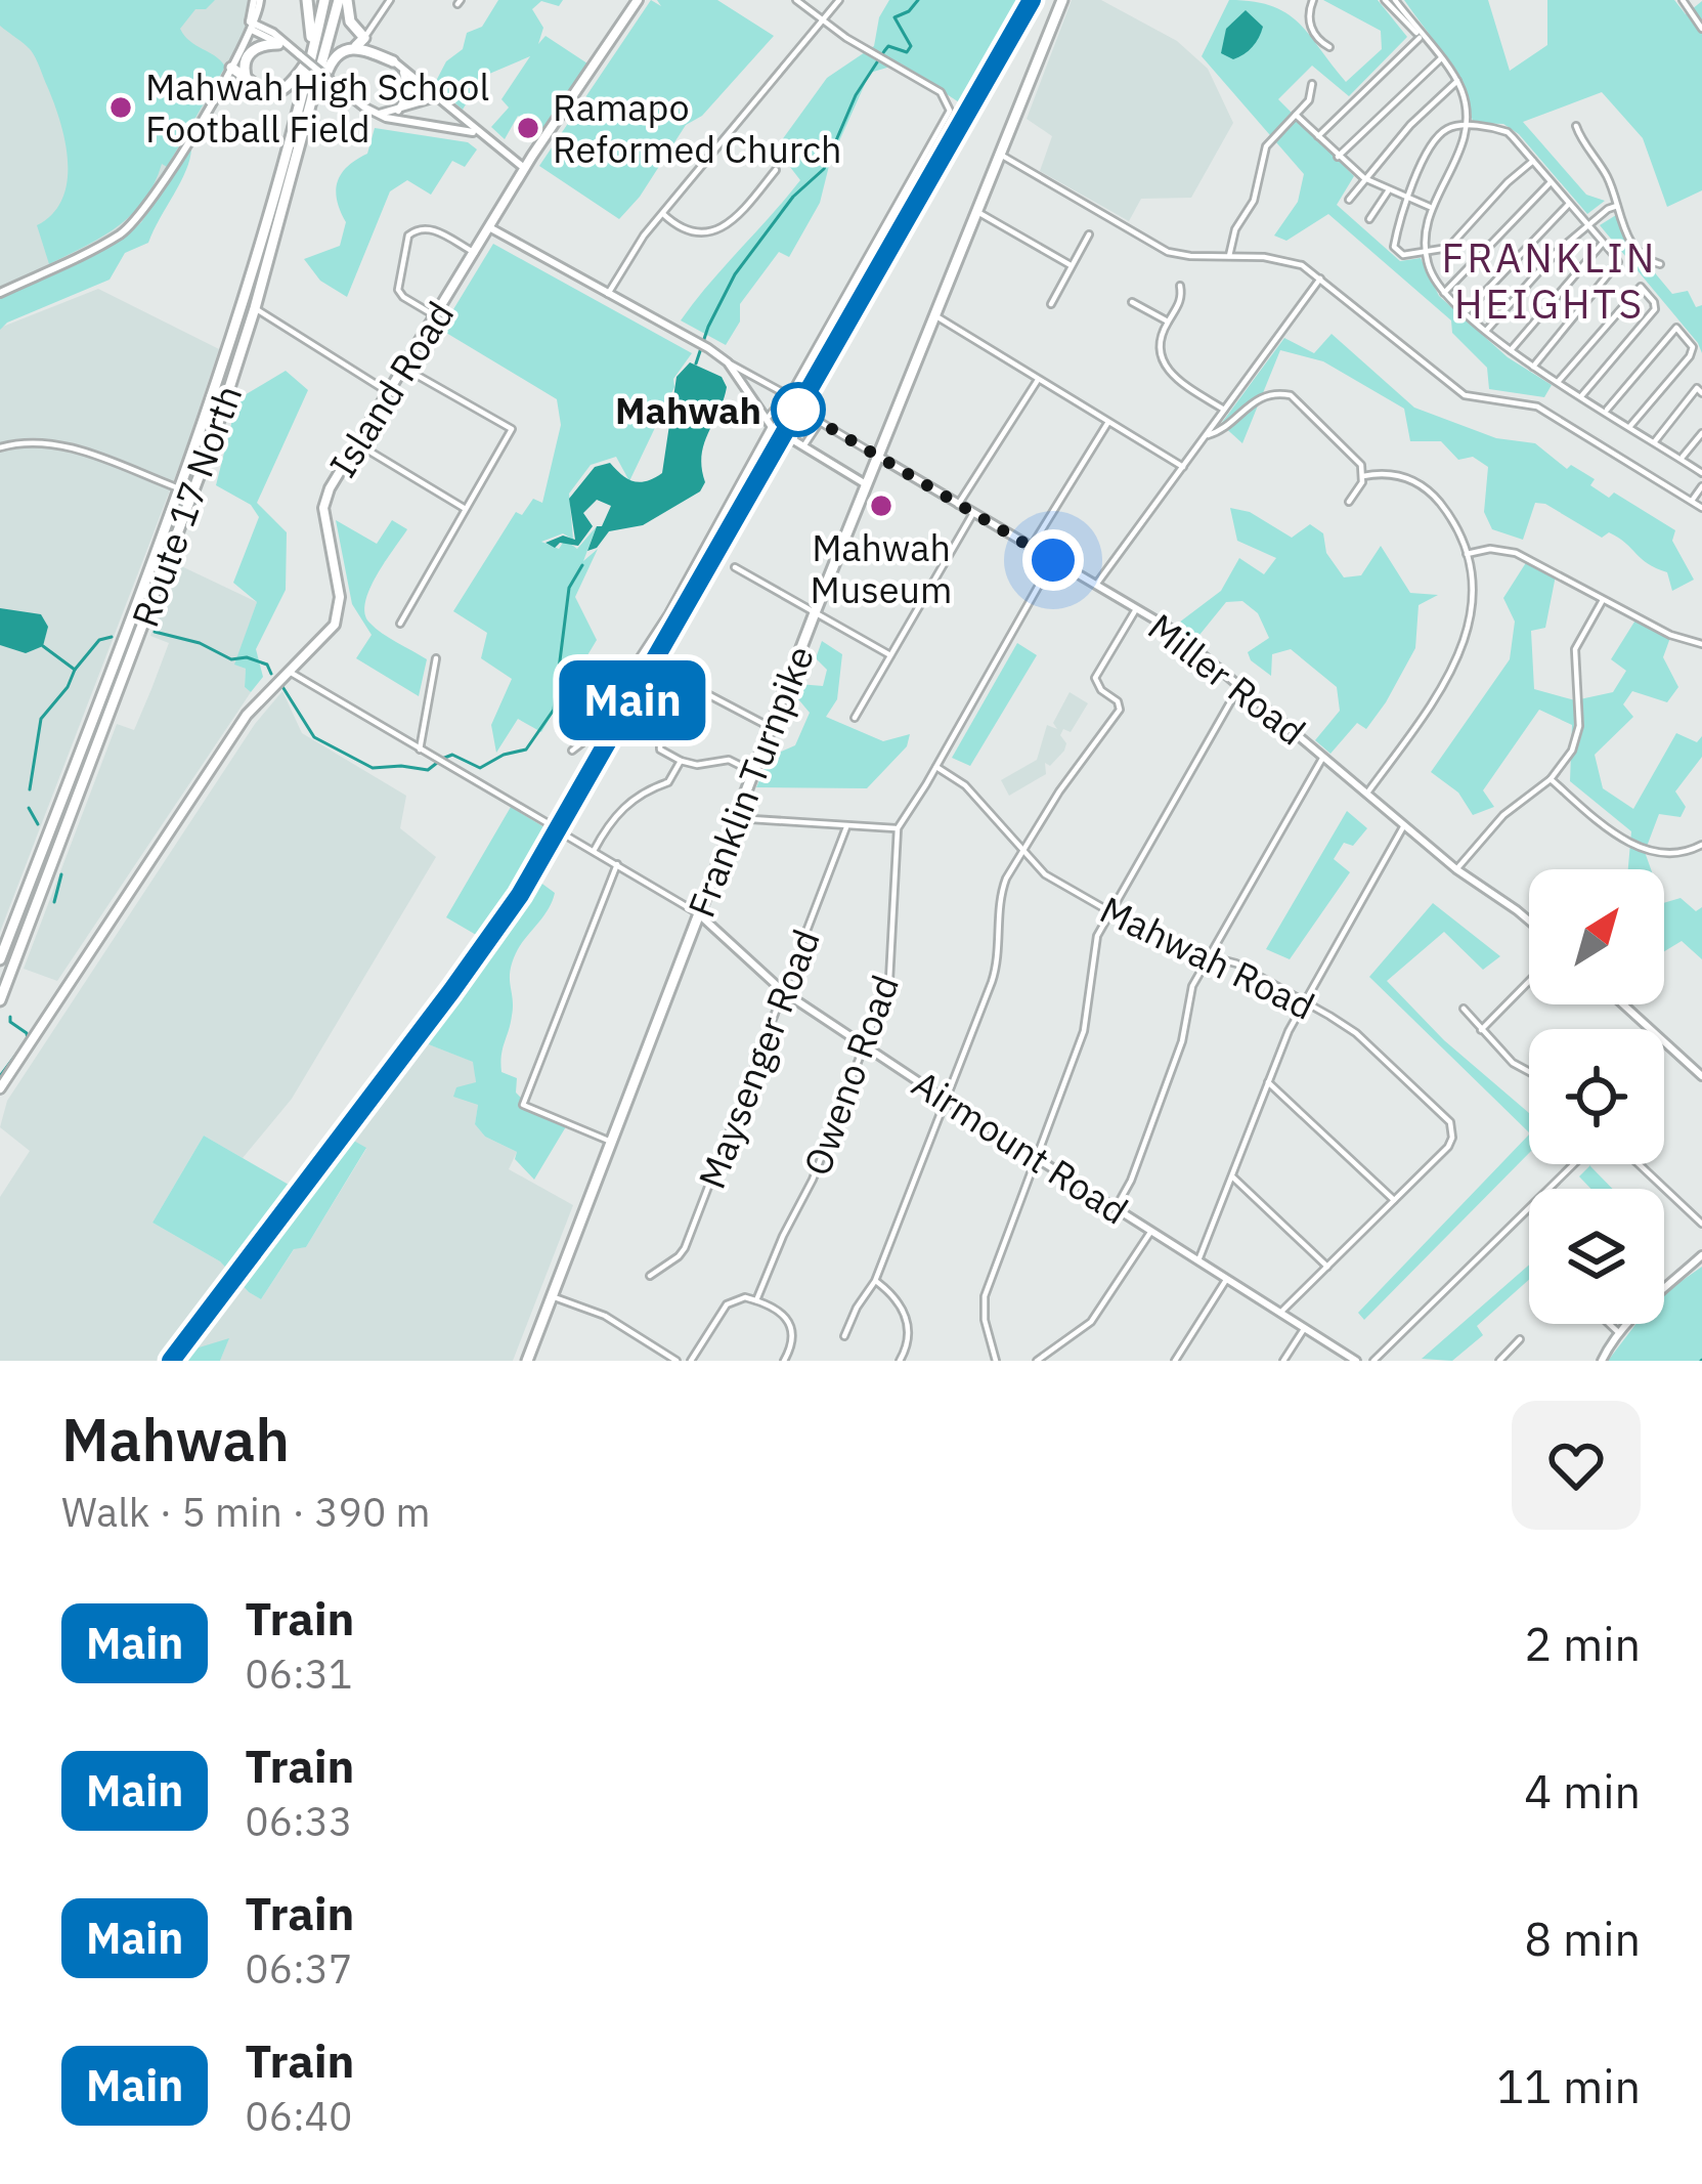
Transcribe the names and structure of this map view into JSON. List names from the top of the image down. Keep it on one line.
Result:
{"streets":{"main road":["Island Road","Route 17 North","Franklin Turnpike"],"street":["Miller Road","Mahwah Road","Maysenger Road","Oweno Road","Airmount Road"]},"crossings":[["Miller Road","Franklin Turnpike"],["Miller Road","Oweno Road"],["Franklin Turnpike","Airmount Road"],["Mahwah Road","Oweno Road"],["Mahwah Road","Airmount Road"],["Maysenger Road","Airmount Road"],["Oweno Road","Airmount Road"]],"districts":["FRANKLIN HEIGHTS"],"places":["Mahwah High School Football Field","Ramapo Reformed Church","Mahwah","Mahwah Museum"],"north":"top right","page":{"on_map":"Main","heading":["Mahwah","Walk · 5 min · 390 m"],"list":[{"mark":"Main","name":"Train","note":"06:31","value":"2 min"},{"mark":"Main","name":"Train","note":"06:33","value":"4 min"},{"mark":"Main","name":"Train","note":"06:37","value":"8 min"},{"mark":"Main","name":"Train","note":"06:40","value":"11 min"}]}}
